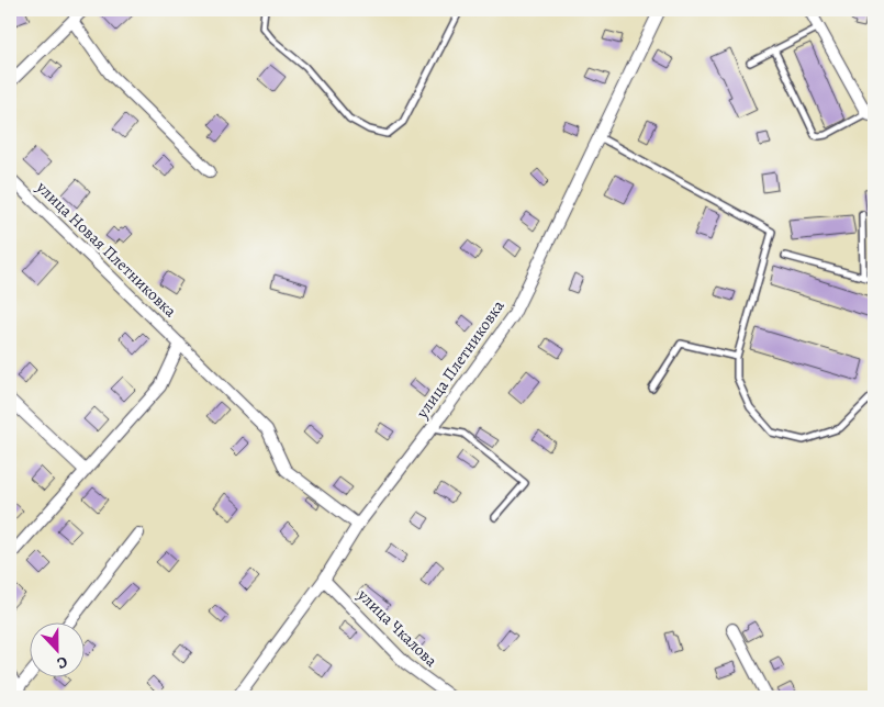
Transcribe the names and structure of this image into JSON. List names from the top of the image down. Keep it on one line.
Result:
{"streets":{"street":["улица Новая Плетниковка","улица Плетниковка","улица Чкалова"]},"crossings":[["улица Новая Плетниковка","улица Плетниковка"],["улица Плетниковка","улица Чкалова"]],"north":"bottom"}
